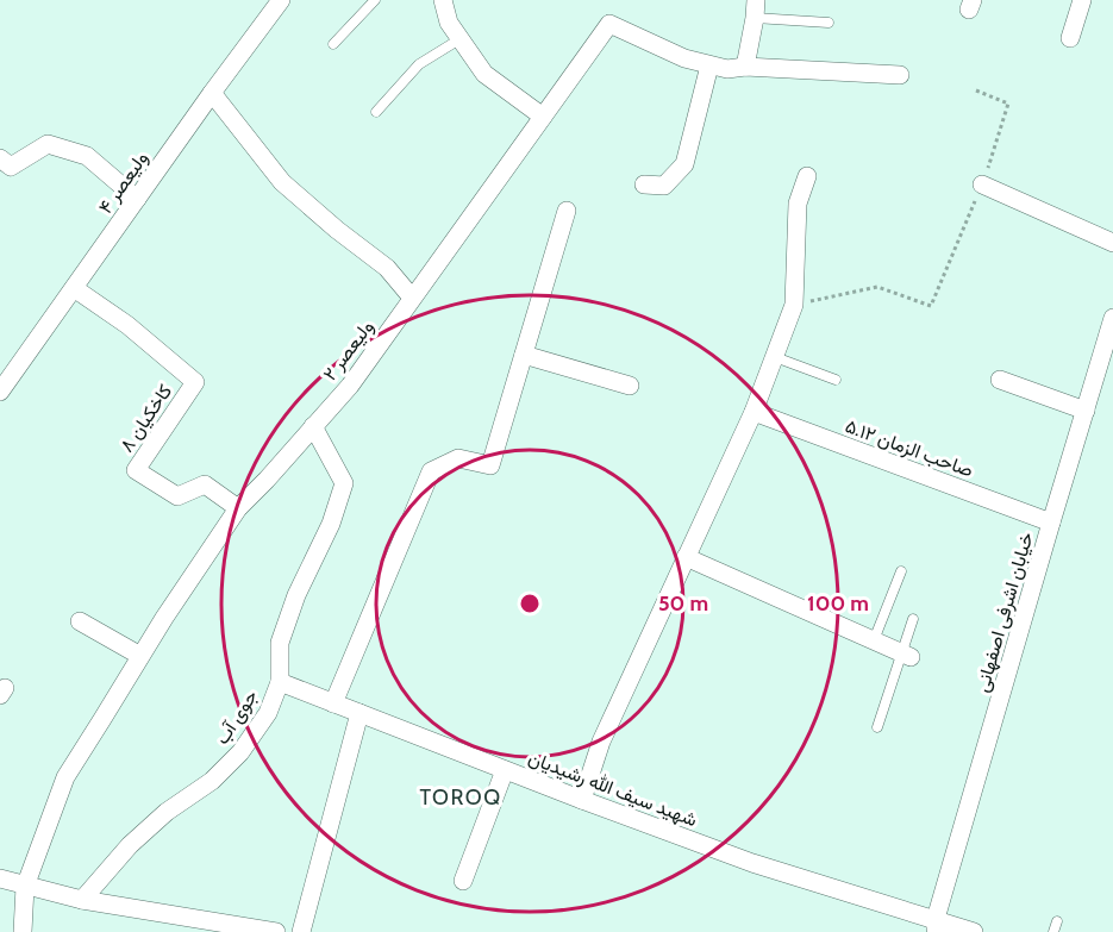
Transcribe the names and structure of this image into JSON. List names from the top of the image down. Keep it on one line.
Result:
{"streets":{"street":["ولیعصر ۴","ولیعصر ۲","کاخکیان ۸","صاحب الزمان ۵.۱۲","خیابان اشرفی اصفهانی","جوی آب","شهید سیف الله رشیدیان"]},"crossings":[["ولیعصر ۴","کاخکیان ۸"],["ولیعصر ۲","کاخکیان ۸"],["ولیعصر ۲","جوی آب"],["صاحب الزمان ۵.۱۲","خیابان اشرفی اصفهانی"],["خیابان اشرفی اصفهانی","شهید سیف الله رشیدیان"],["جوی آب","شهید سیف الله رشیدیان"]],"districts":["TOROQ"],"rings":["50 m","100 m"]}
